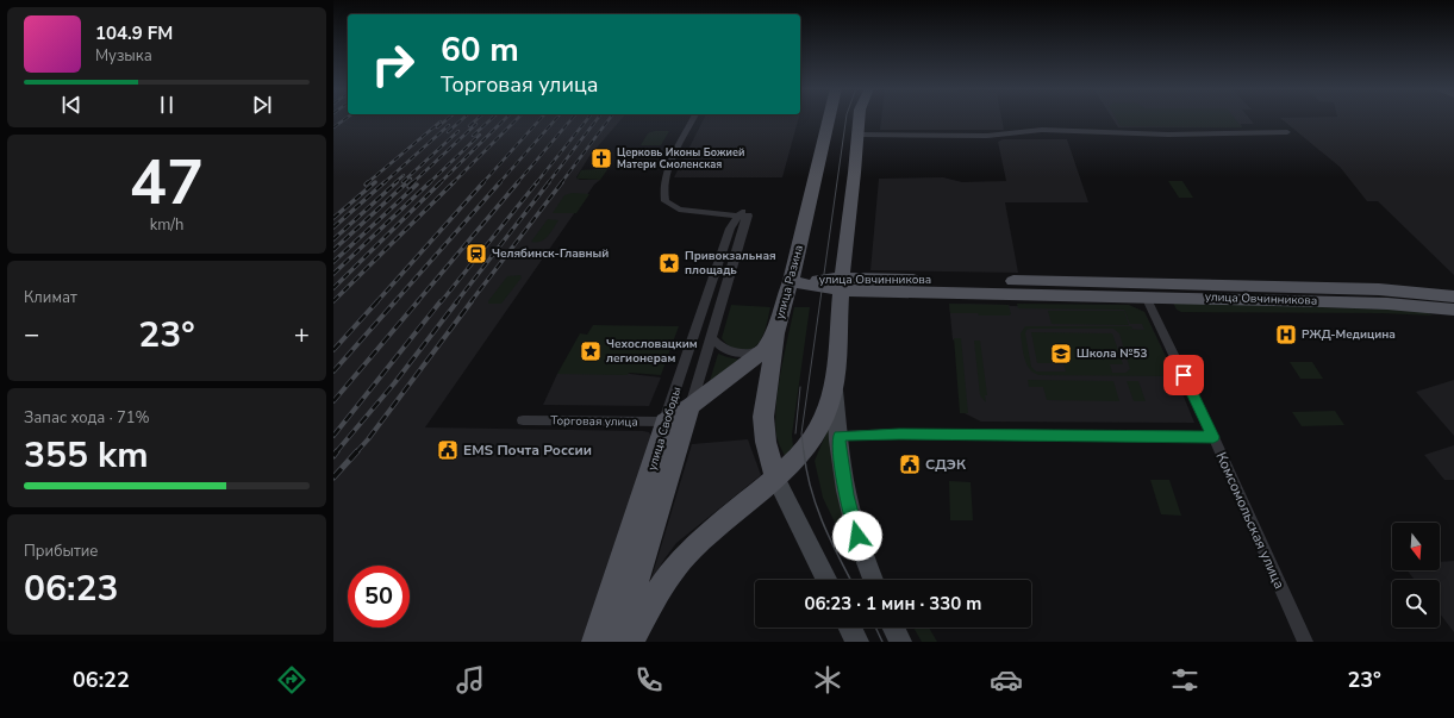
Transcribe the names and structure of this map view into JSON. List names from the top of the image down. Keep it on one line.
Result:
{"streets":{"main road":["улица Овчинникова","улица Разина","Торговая улица","улица Свободы"],"street":["Комсомольская улица"]},"crossings":[["улица Овчинникова","улица Разина"],["улица Овчинникова","Комсомольская улица"],["улица Разина","Торговая улица"],["Торговая улица","улица Свободы"]],"places":{"church":["Церковь Иконы Божией Матери Смоленская"],"station":["Челябинск-Главный"],"place":["Привокзальная площадь","Чехословацким легионерам"],"hospital":["РЖД-Медицина"],"school or university":["Школа №53"],"public building":["EMS Почта России","СДЭК"]},"north":"bottom","page":{"turn":["60 m","Торговая улица"],"song":["104.9 FM","Музыка"],"tile":[["47","km/h"],"Климат",["Запас хода · 71%","355 km"],["Прибытие","06:23"]],"heat":["−","23°","+"],"limit":"50","trip":"06:23 · 1 мин · 330 m","tabs":["06:22","23°"]}}
